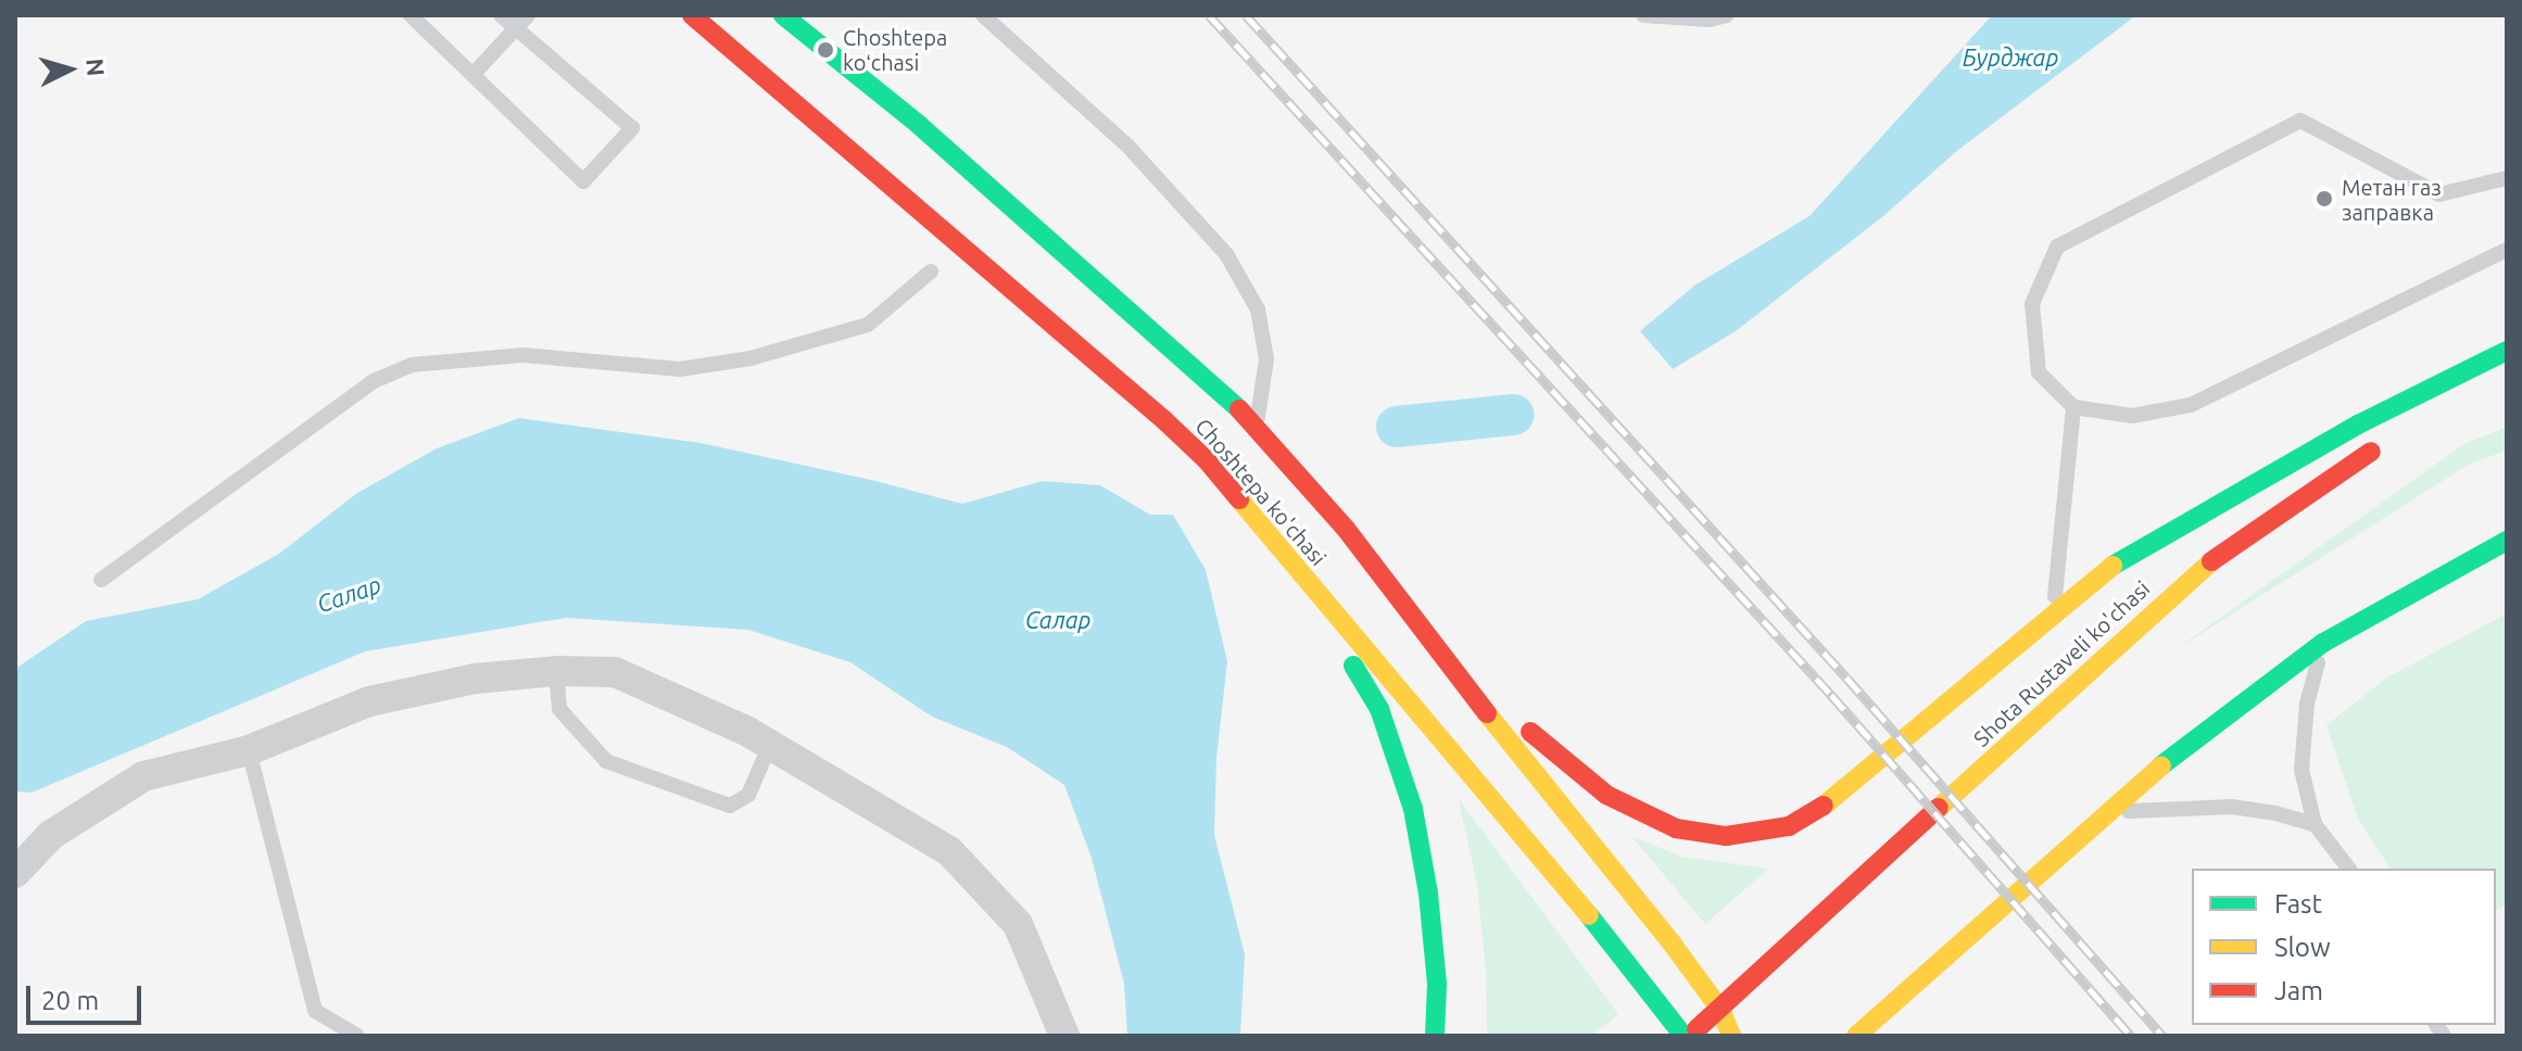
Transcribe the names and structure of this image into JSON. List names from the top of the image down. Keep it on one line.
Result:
{"streets":{"main road":["Choshtepa ko'chasi","Shota Rustaveli ko'chasi"]},"crossings":[["Choshtepa ko'chasi","Shota Rustaveli ko'chasi"]],"water":["Бурджар","Салар"],"places":["Choshtepa koʻchasi","Метан газ заправка"],"legend":["Fast","Slow","Jam"],"scale_bar":"20 m","north":"right"}
